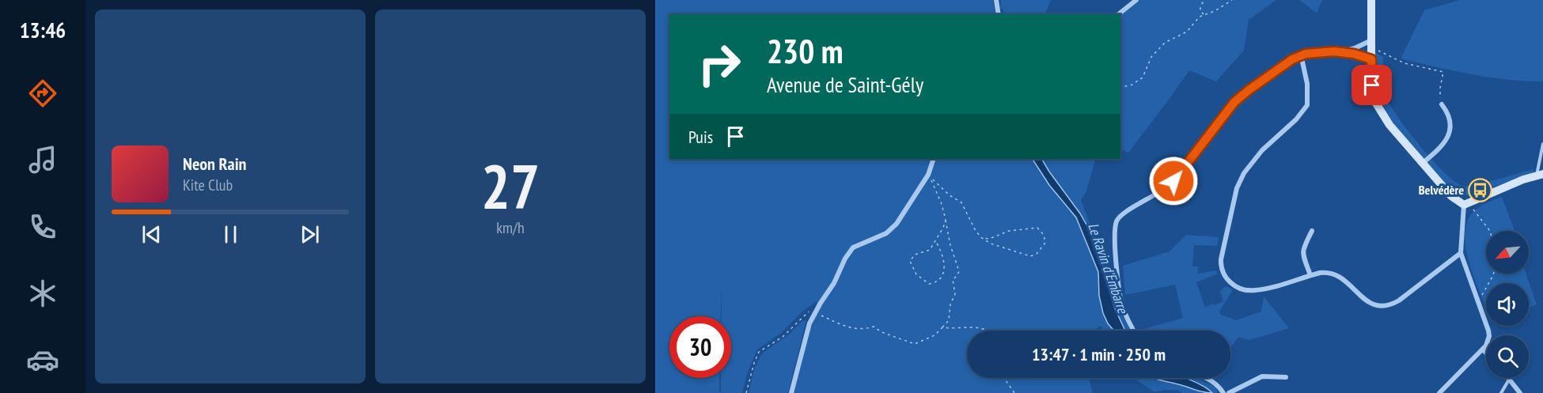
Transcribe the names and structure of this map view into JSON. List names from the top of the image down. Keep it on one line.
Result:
{"water":["Le Ravin d'Embarre"],"places":{"bus stop":["Belvédère"]},"north":"bottom left","page":{"tabs":"13:46","tile":["27","km/h"],"turn":["230 m","Avenue de Saint-Gély"],"then":"Puis","song":["Neon Rain","Kite Club"],"limit":"30","trip":"13:47 · 1 min · 250 m"}}
